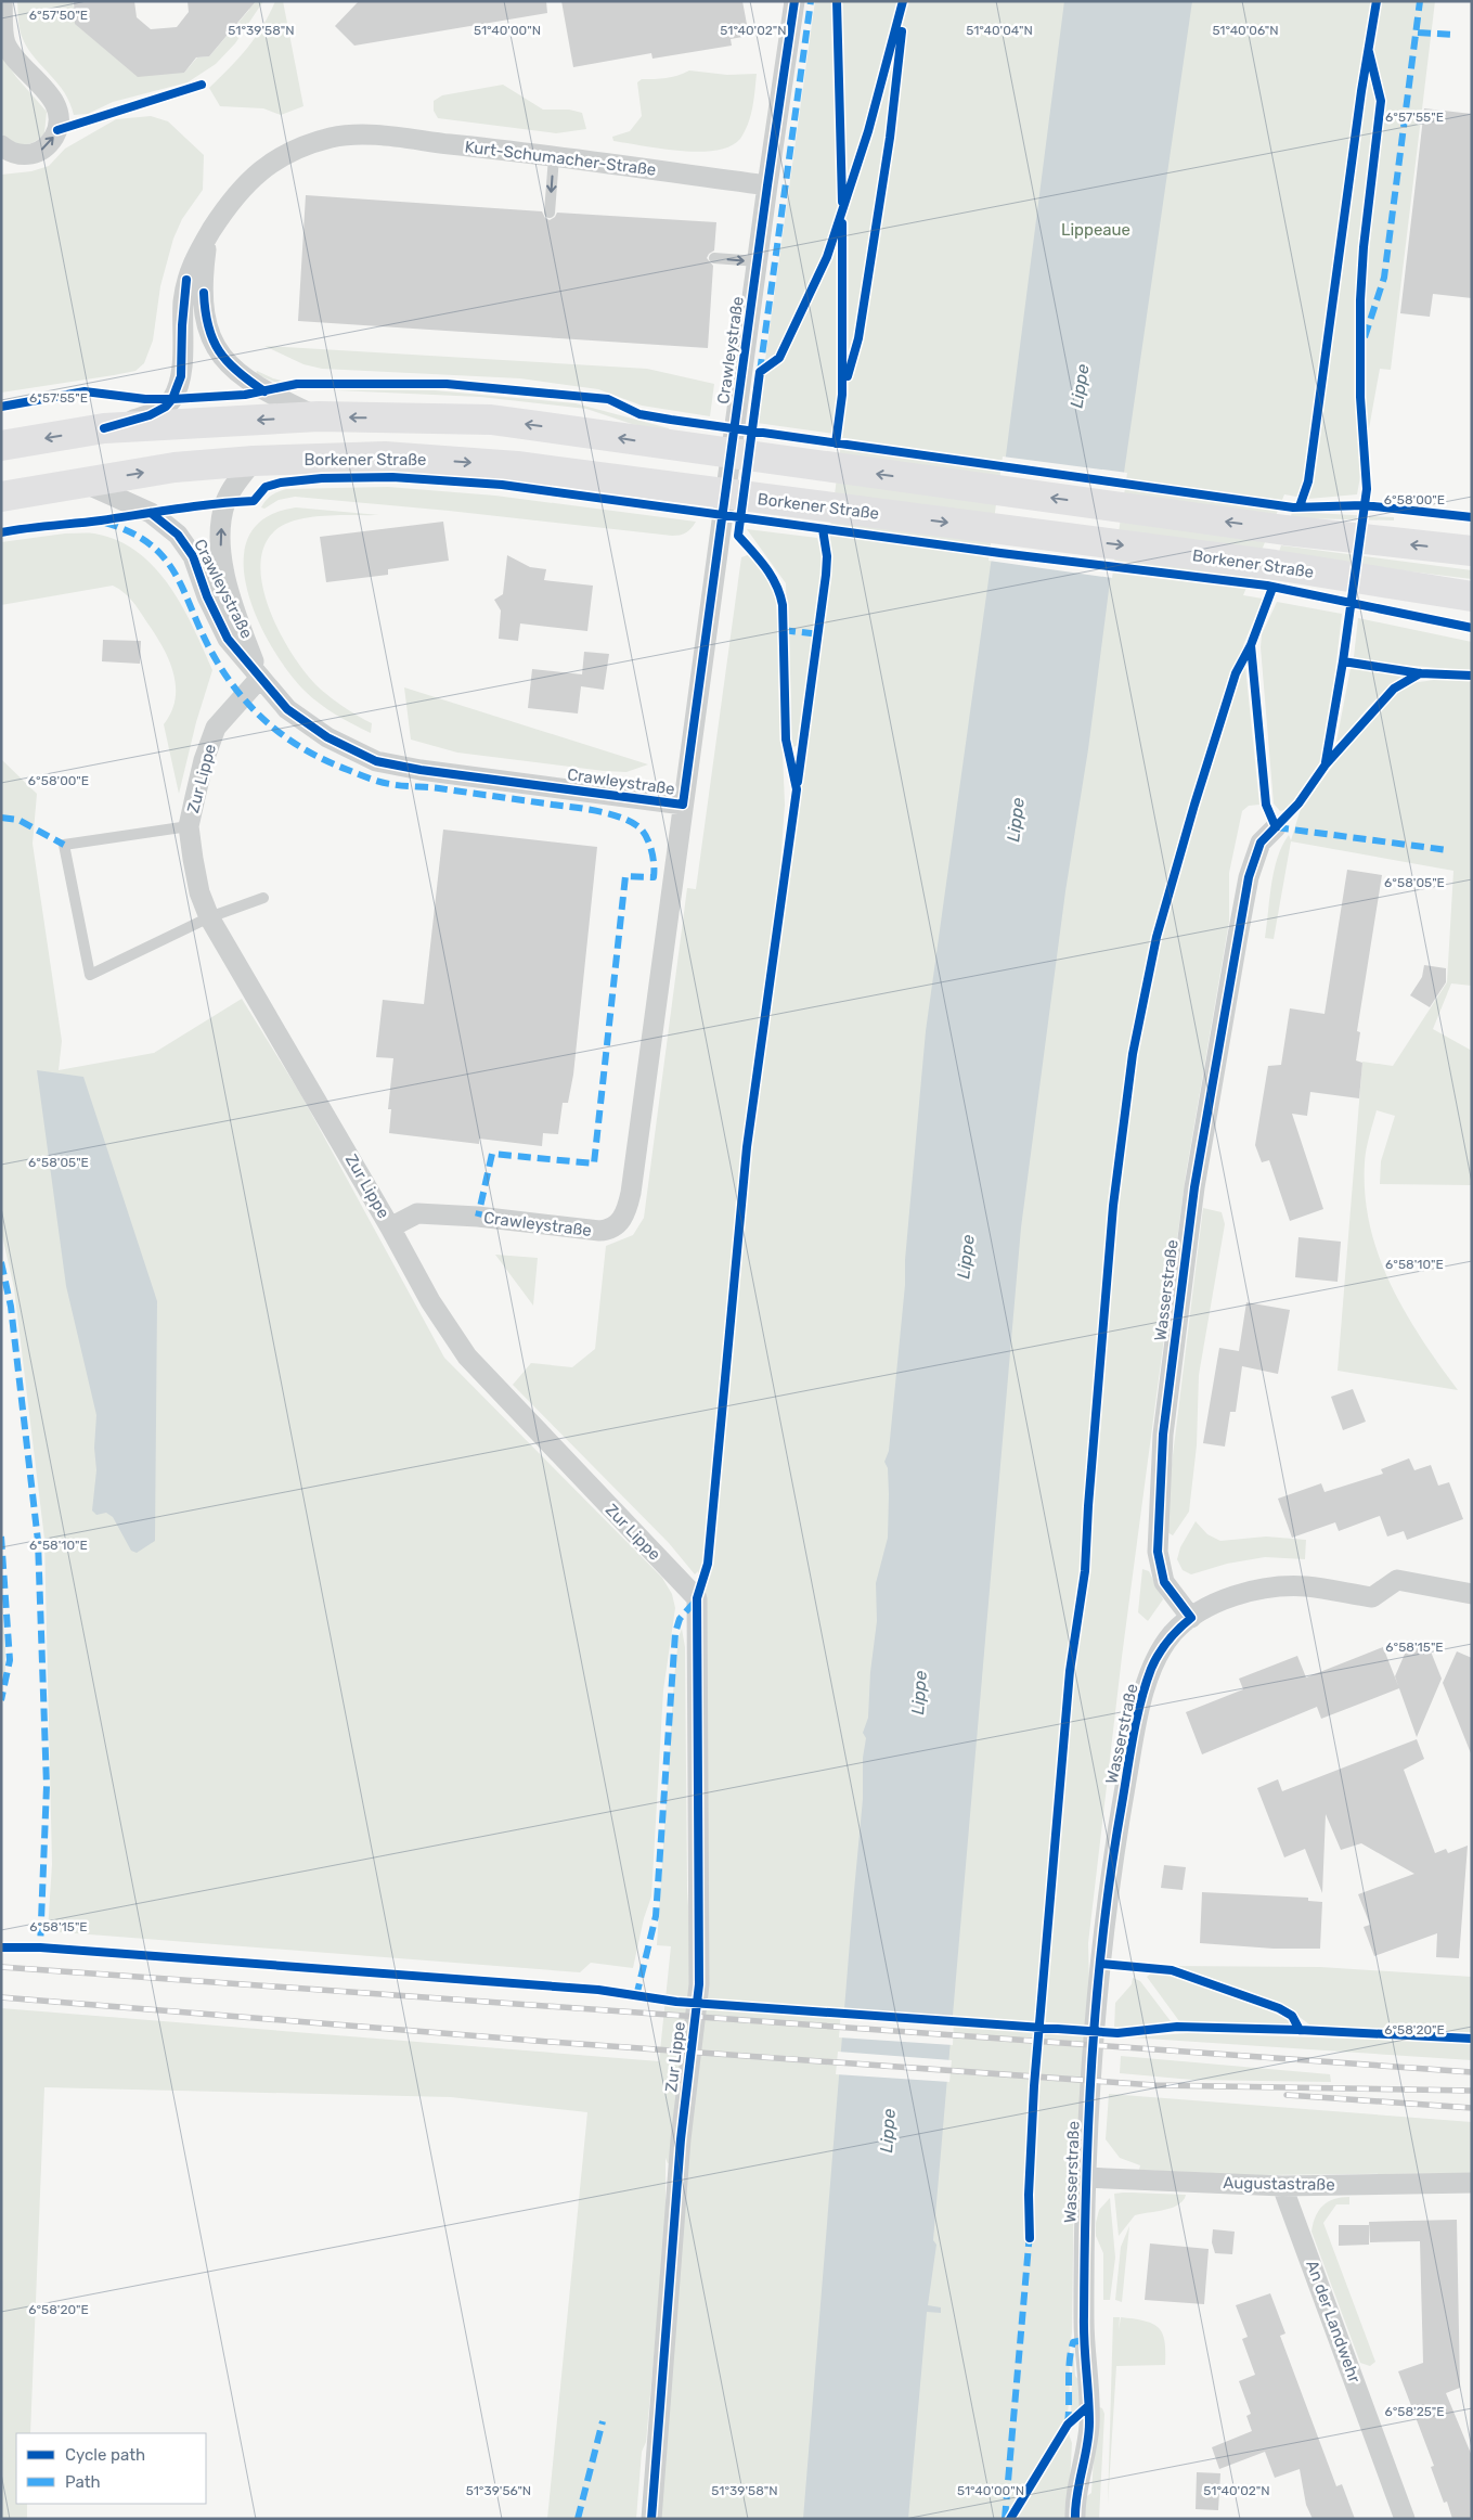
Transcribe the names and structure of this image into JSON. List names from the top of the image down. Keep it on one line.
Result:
{"streets":{"main road":["Borkener Straße"],"street":["Kurt-Schumacher-Straße","Crawleystraße","Zur Lippe","Wasserstraße","Augustastraße","An der Landwehr"]},"crossings":[["Kurt-Schumacher-Straße","Crawleystraße"],["Crawleystraße","Borkener Straße"],["Crawleystraße","Zur Lippe"],["Wasserstraße","Augustastraße"],["Augustastraße","An der Landwehr"]],"water":["Lippe"],"parks":["Lippeaue"],"legend":["Cycle path","Path"],"coordinates":["6°57'50\"E","51°39'58\"N","51°40'00\"N","51°40'02\"N","51°40'04\"N","51°40'06\"N","6°57'55\"E","6°58'00\"E","6°58'05\"E","6°58'10\"E","6°58'15\"E","6°58'20\"E","6°58'25\"E","51°39'56\"N"]}
